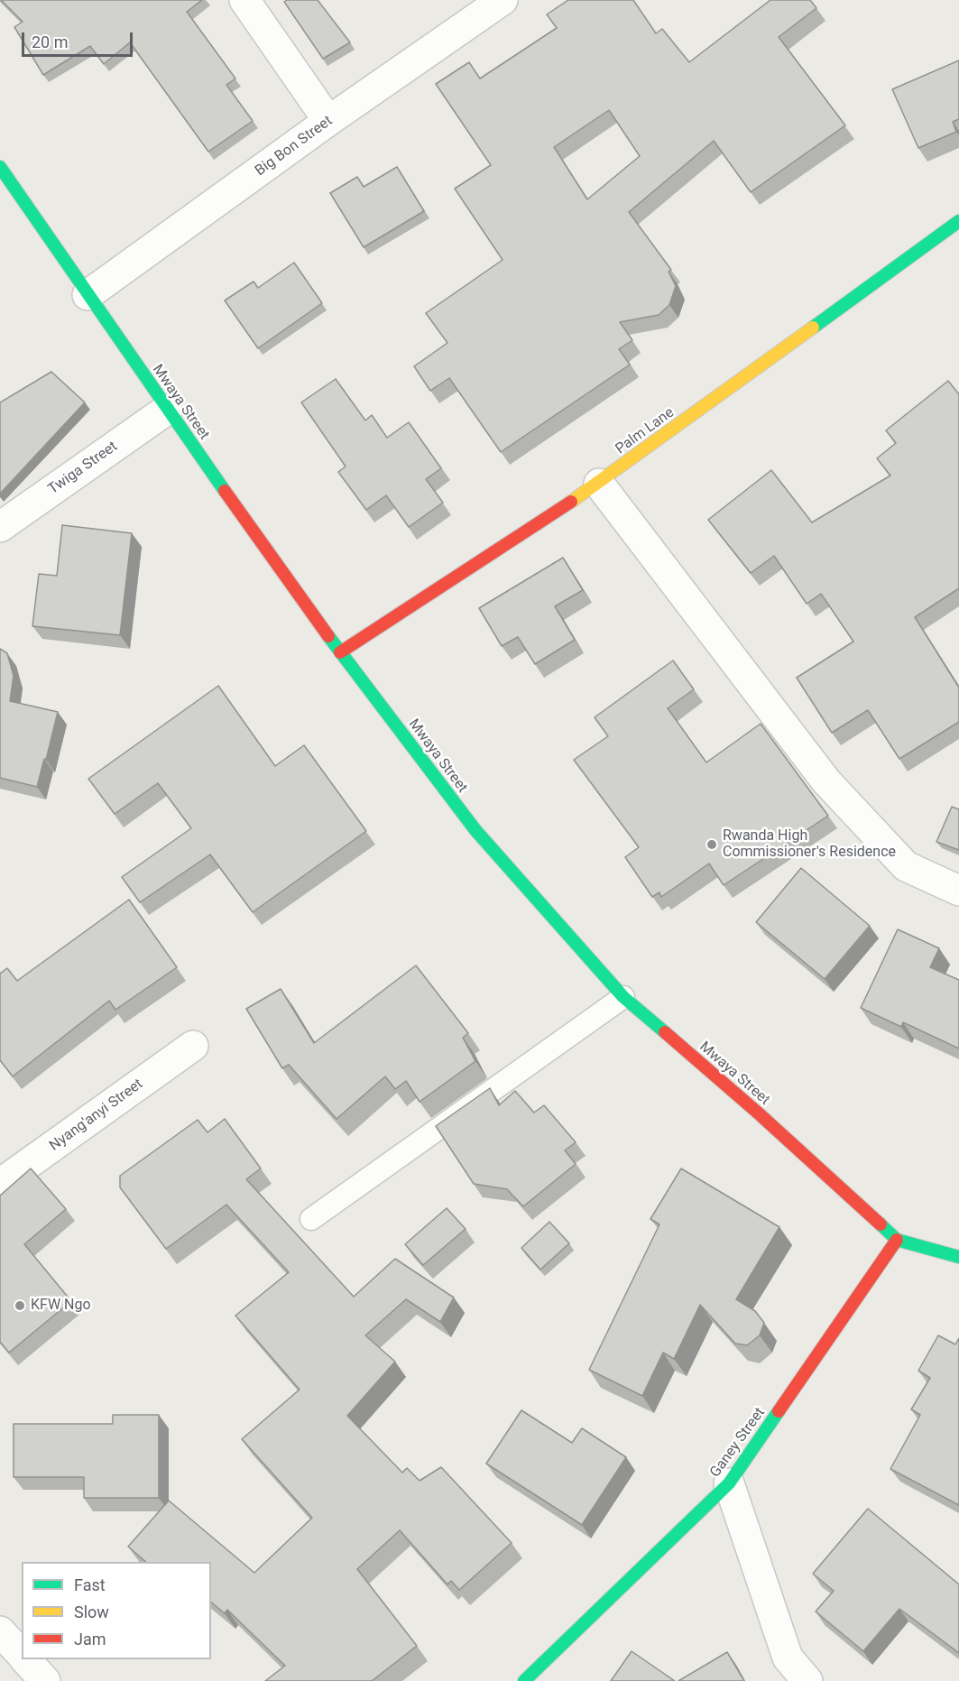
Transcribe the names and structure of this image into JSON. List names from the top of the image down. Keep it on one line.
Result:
{"streets":{"street":["Big Bon Street","Mwaya Street","Palm Lane","Twiga Street","Nyang'anyi Street","Ganey Street"]},"crossings":[["Big Bon Street","Mwaya Street"],["Mwaya Street","Palm Lane"],["Mwaya Street","Twiga Street"],["Mwaya Street","Ganey Street"]],"places":["Rwanda High Commissioner's Residence","KFW Ngo"],"legend":["Fast","Slow","Jam"],"scale_bar":"20 m"}
